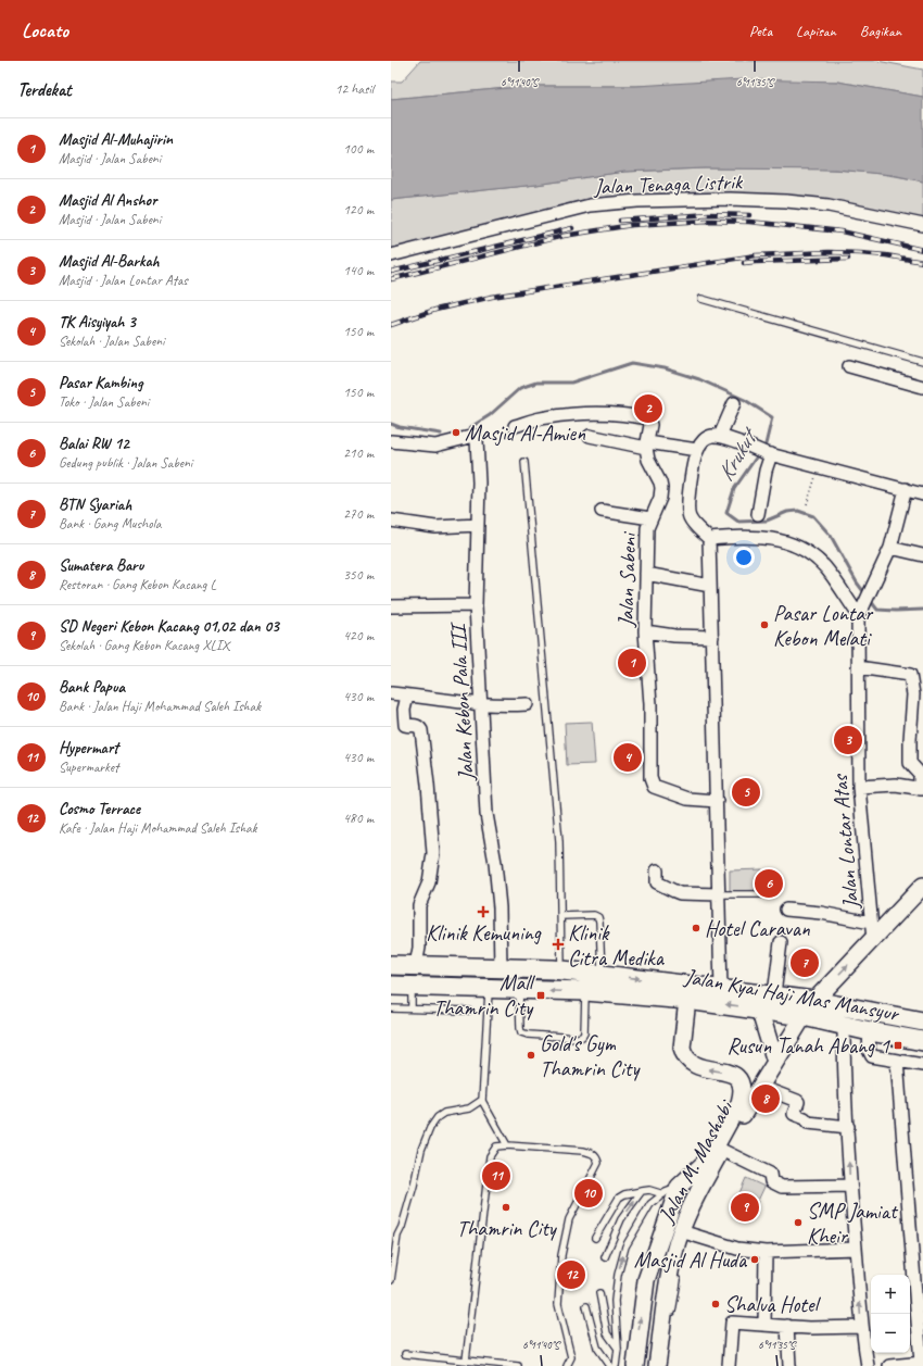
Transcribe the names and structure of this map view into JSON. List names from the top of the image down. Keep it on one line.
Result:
{"streets":{"main road":["Jalan Kyai Haji Mas Mansyur"],"street":["Jalan Tenaga Listrik","Jalan Sabeni","Jalan Kebon Pala III","Jalan Lontar Atas","Jalan M. Mashabi"]},"crossings":[["Jalan Kebon Pala III","Jalan Kyai Haji Mas Mansyur"],["Jalan Kyai Haji Mas Mansyur","Jalan M. Mashabi"]],"water":["Krukut"],"places":{"other":["Masjid Al-Amien","Pasar Lontar Kebon Melati","Hotel Caravan","Gold's Gym Thamrin City","Thamrin City","SMP Jamiat Kheir","Masjid Al Huda","Shalva Hotel"],"health":["Klinik Kemuning","Klinik Citra Medika"],"transit":["Mall Thamrin City","Rusun Tanah Abang 1"]},"page":{"header":"Locato","nav":["Peta","Lapisan","Bagikan"],"heading":["Terdekat","12 hasil"],"list":[{"mark":"1","name":"Masjid Al-Muhajirin","note":"Masjid · Jalan Sabeni","value":"100 m"},{"mark":"2","name":"Masjid Al Anshor","note":"Masjid · Jalan Sabeni","value":"120 m"},{"mark":"3","name":"Masjid Al-Barkah","note":"Masjid · Jalan Lontar Atas","value":"140 m"},{"mark":"4","name":"TK Aisyiyah 3","note":"Sekolah · Jalan Sabeni","value":"150 m"},{"mark":"5","name":"Pasar Kambing","note":"Toko · Jalan Sabeni","value":"150 m"},{"mark":"6","name":"Balai RW 12","note":"Gedung publik · Jalan Sabeni","value":"210 m"},{"mark":"7","name":"BTN Syariah","note":"Bank · Gang Mushola","value":"270 m"},{"mark":"8","name":"Sumatera Baru","note":"Restoran · Gang Kebon Kacang L","value":"350 m"},{"mark":"9","name":"SD Negeri Kebon Kacang 01,02 dan 03","note":"Sekolah · Gang Kebon Kacang XLIX","value":"420 m"},{"mark":"10","name":"Bank Papua","note":"Bank · Jalan Haji Mohammad Saleh Ishak","value":"430 m"},{"mark":"11","name":"Hypermart","note":"Supermarket","value":"430 m"},{"mark":"12","name":"Cosmo Terrace","note":"Kafe · Jalan Haji Mohammad Saleh Ishak","value":"480 m"}],"pins":["2","1","3","4","5","6","7","8","11","10","9","12"],"map_buttons":["+","−"]},"coordinates":["6°11'40\"S","6°11'35\"S"]}
